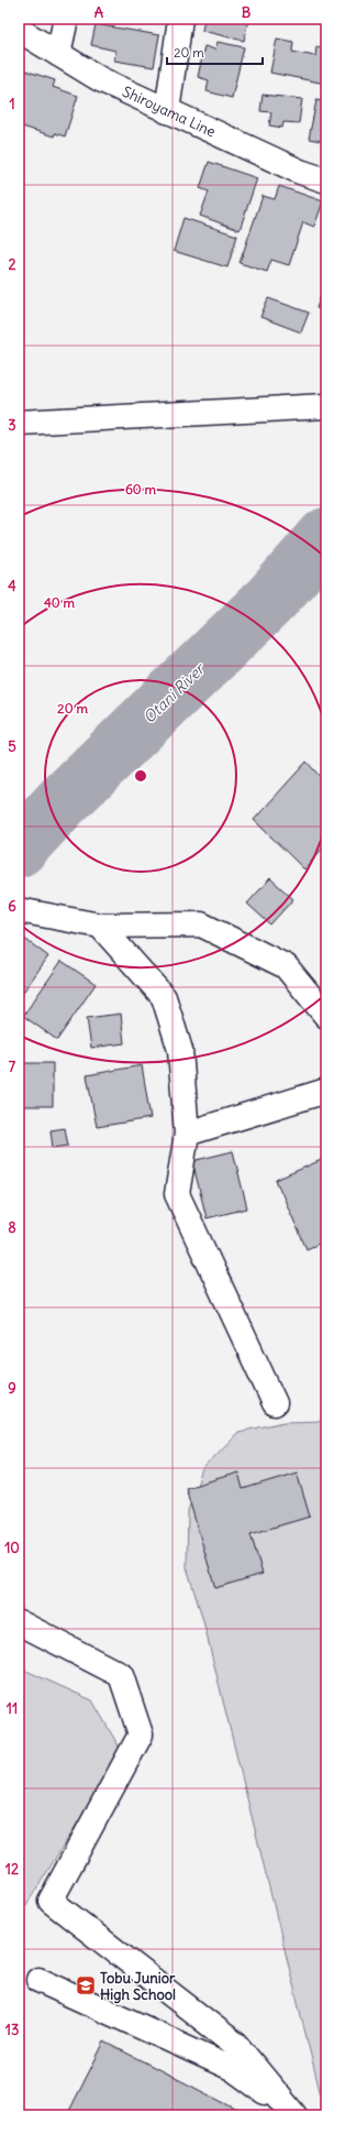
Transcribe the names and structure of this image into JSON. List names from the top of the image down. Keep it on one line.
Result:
{"streets":{"street":["Shiroyama Line"]},"water":["Otani River"],"places":{"school or university":["Tobu Junior High School"]},"scale_bar":"20 m","grid":{"columns":["A","B"],"rows":["1","2","3","4","5","6","7","8","9","10","11","12","13"]},"rings":["60 m","40 m","20 m"]}
